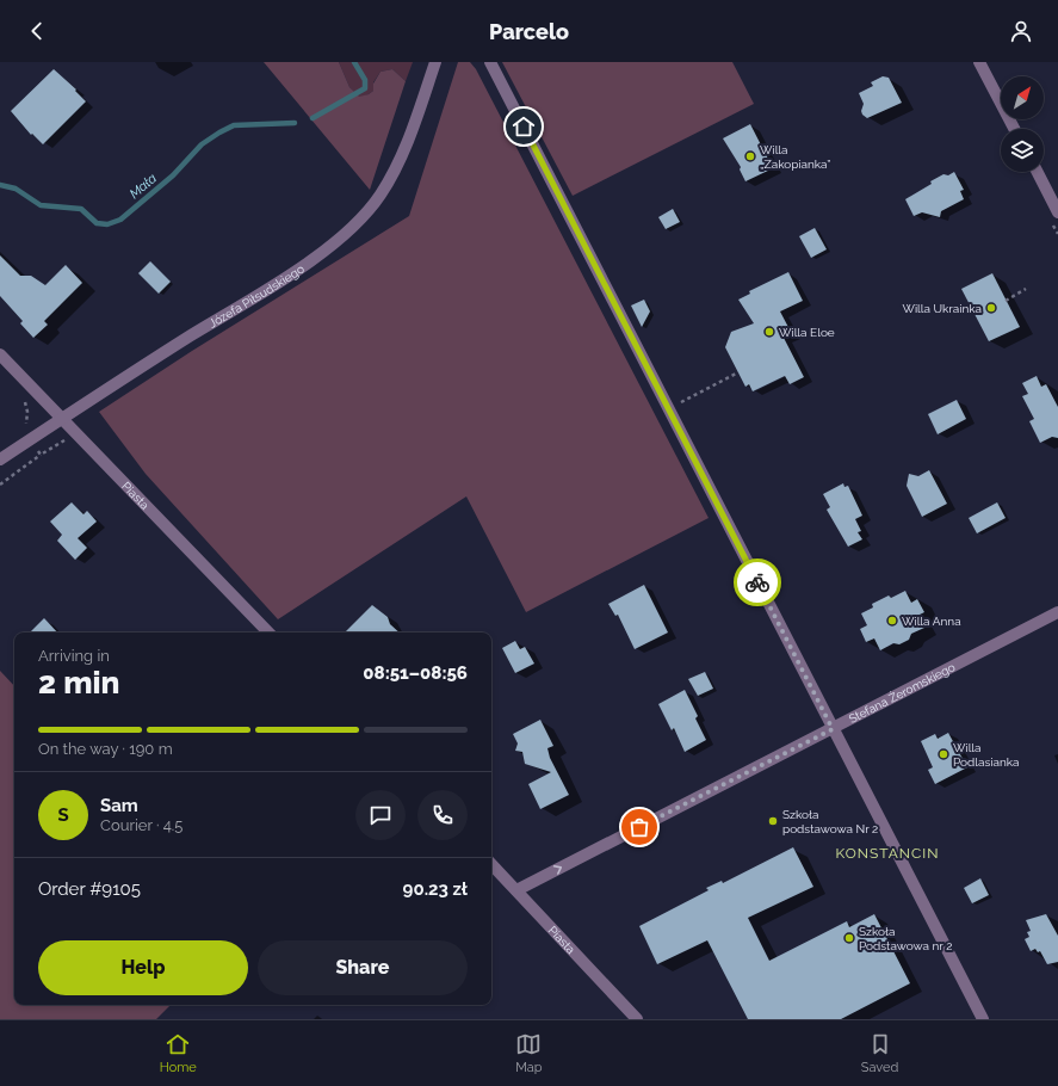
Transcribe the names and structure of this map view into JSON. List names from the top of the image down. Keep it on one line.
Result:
{"streets":{"street":["Józefa Piłsudskiego","Piasta","Stefana Żeromskiego"]},"crossings":[["Józefa Piłsudskiego","Piasta"],["Piasta","Stefana Żeromskiego"]],"one_way":["Stefana Żeromskiego"],"districts":["KONSTANCIN"],"water":["Mała"],"places":["Willa „Zakopianka”","Willa Ukrainka","Willa Eloe","Willa Anna","Willa Podlasianka","Szkoła podstawowa Nr 2","Szkoła Podstawowa nr 2"],"north":"top right","page":{"header":"Parcelo","heading":["2 min","Arriving in","08:51–08:56"],"panel":["Sam","Courier · 4.5","Order #9105","90.23 zł"],"bar":"On the way · 190 m","round":"S","buttons":["Help","Share"],"tabs":["Home","Map","Saved"]}}
